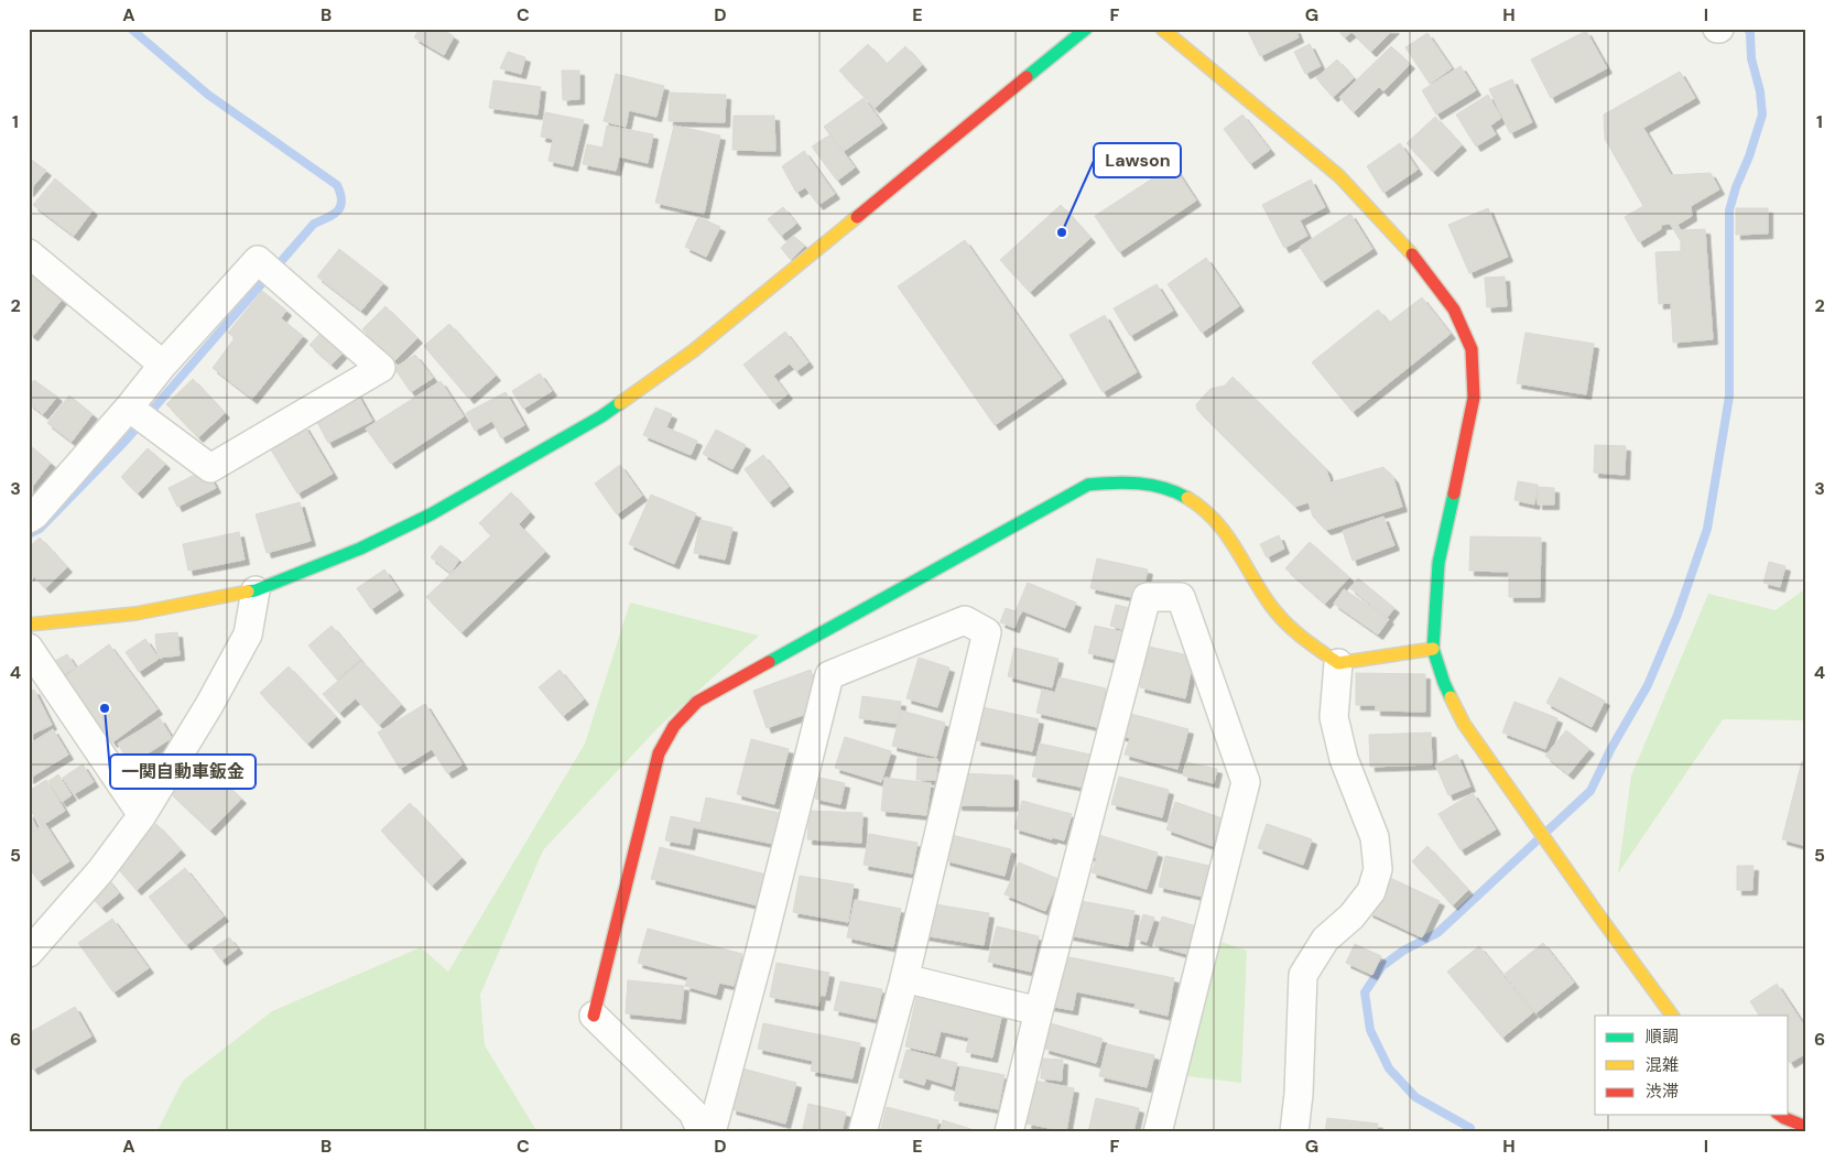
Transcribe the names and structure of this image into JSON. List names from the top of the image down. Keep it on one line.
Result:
{"places":["Lawson","一関自動車鈑金"],"legend":["順調","混雑","渋滞"],"grid":{"columns":["A","B","C","D","E","F","G","H","I"],"rows":["1","2","3","4","5","6"]}}
